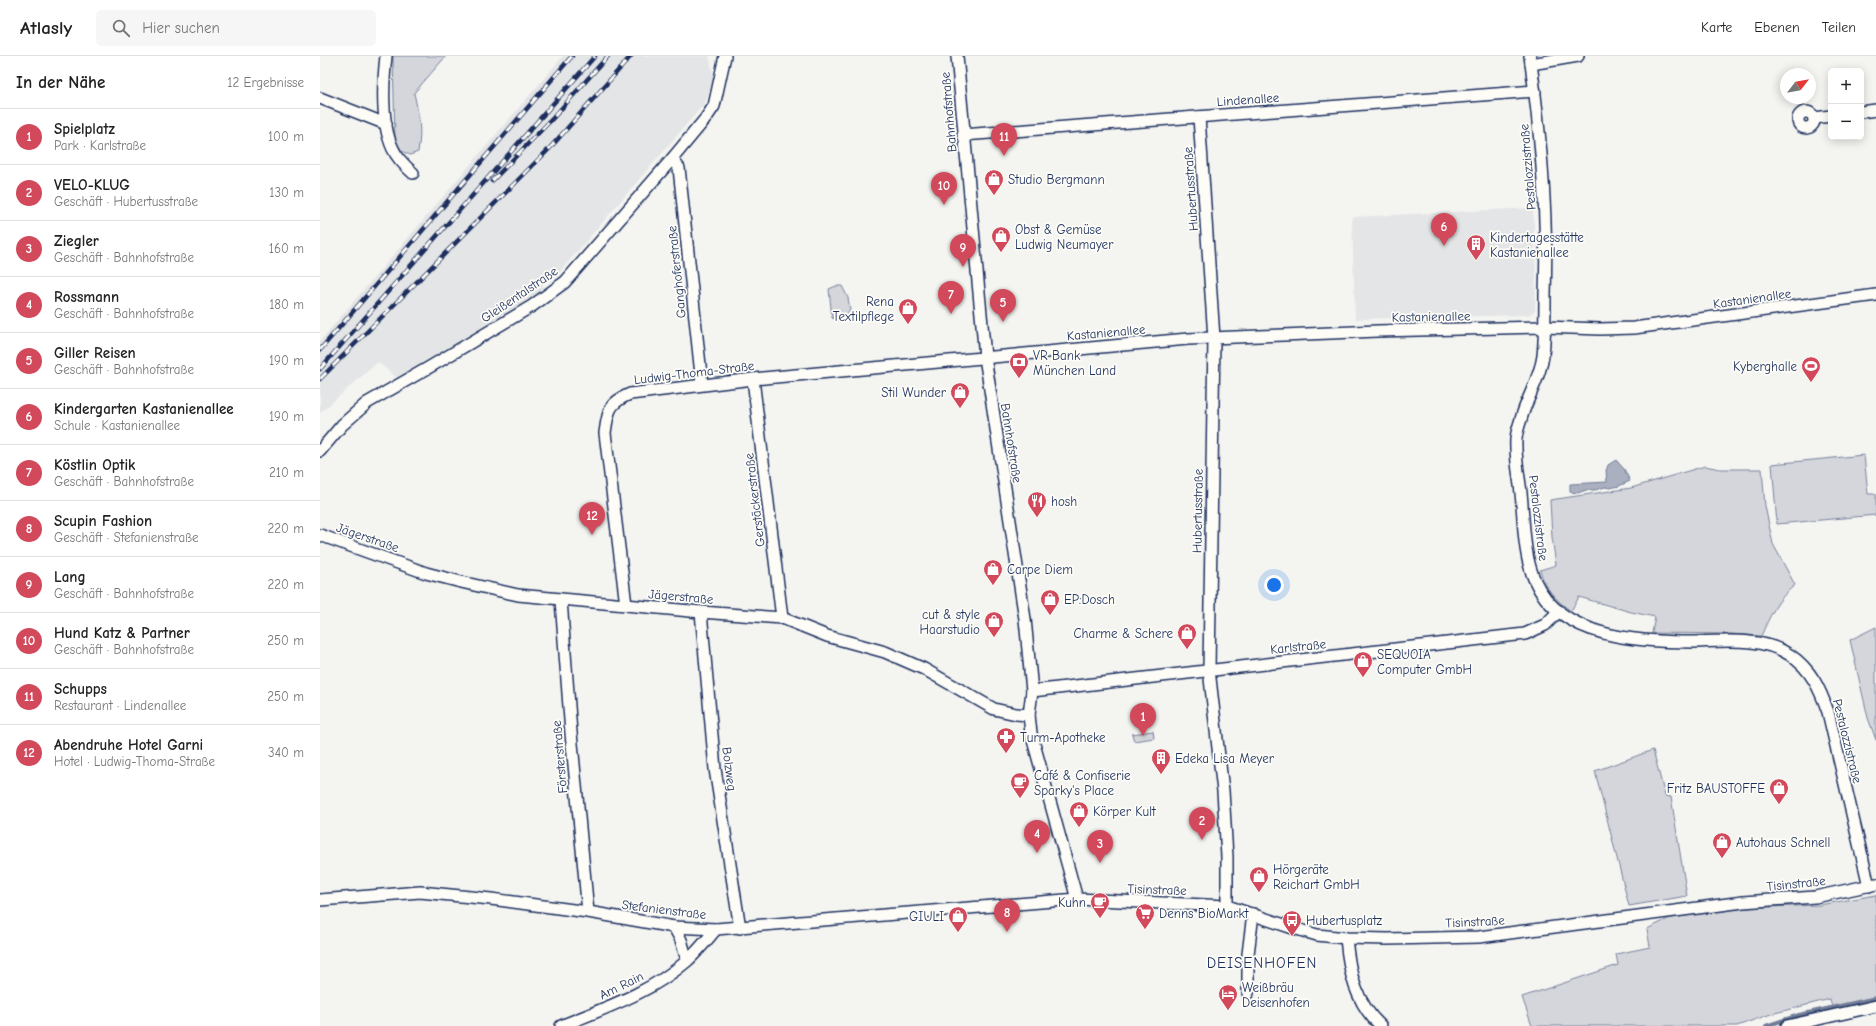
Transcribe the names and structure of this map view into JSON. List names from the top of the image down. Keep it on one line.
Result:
{"streets":{"street":["Lindenallee","Bahnhofstraße","Pestalozzistraße","Hubertusstraße","Ganghoferstraße","Gleißentalstraße","Kastanienallee","Ludwig-Thoma-Straße","Gerstäckerstraße","Jägerstraße","Karlstraße","Försterstraße","Bolzweg","Tisinstraße","Stefanienstraße","Am Rain"]},"crossings":[["Lindenallee","Bahnhofstraße"],["Lindenallee","Pestalozzistraße"],["Lindenallee","Hubertusstraße"],["Bahnhofstraße","Kastanienallee"],["Bahnhofstraße","Ludwig-Thoma-Straße"],["Bahnhofstraße","Jägerstraße"],["Bahnhofstraße","Karlstraße"],["Bahnhofstraße","Tisinstraße"],["Bahnhofstraße","Stefanienstraße"],["Pestalozzistraße","Kastanienallee"],["Pestalozzistraße","Karlstraße"],["Pestalozzistraße","Tisinstraße"],["Hubertusstraße","Kastanienallee"],["Hubertusstraße","Karlstraße"],["Hubertusstraße","Tisinstraße"],["Ganghoferstraße","Gleißentalstraße"],["Ganghoferstraße","Ludwig-Thoma-Straße"],["Kastanienallee","Ludwig-Thoma-Straße"],["Ludwig-Thoma-Straße","Gerstäckerstraße"],["Ludwig-Thoma-Straße","Jägerstraße"],["Gerstäckerstraße","Jägerstraße"],["Jägerstraße","Försterstraße"],["Jägerstraße","Bolzweg"],["Försterstraße","Stefanienstraße"],["Bolzweg","Stefanienstraße"],["Tisinstraße","Stefanienstraße"],["Stefanienstraße","Am Rain"]],"districts":["DEISENHOFEN"],"places":{"shop":["Studio Bergmann","Obst & Gemüse Ludwig Neumayer","Rena Textilpflege","Stil Wunder","Carpe Diem","EP:Dosch","cut & style Haarstudio","Charme & Schere","SEQUOIA Computer GmbH","Fritz BAUSTOFFE","Körper Kult","Autohaus Schnell","Hörgeräte Reichart GmbH","GIULI"],"building":["Kindertagesstätte Kastanienallee","Edeka Lisa Meyer"],"bank":["VR Bank München Land"],"sports":["Kyberghalle"],"restaurant":["hosh"],"pharmacy":["Turm-Apotheke"],"cafe":["Café & Confiserie Sparky's Place","Kuhn"],"supermarket":["Denns BioMarkt"],"bus stop":["Hubertusplatz"],"hotel":["Weißbräu Deisenhofen"]},"north":"top right","page":{"header":"Atlasly","search":"Hier suchen","nav":["Karte","Ebenen","Teilen"],"heading":["In der Nähe","12 Ergebnisse"],"map_buttons":["+","−"],"list":[{"mark":"1","name":"Spielplatz","note":"Park · Karlstraße","value":"100 m"},{"mark":"2","name":"VELO-KLUG","note":"Geschäft · Hubertusstraße","value":"130 m"},{"mark":"3","name":"Ziegler","note":"Geschäft · Bahnhofstraße","value":"160 m"},{"mark":"4","name":"Rossmann","note":"Geschäft · Bahnhofstraße","value":"180 m"},{"mark":"5","name":"Giller Reisen","note":"Geschäft · Bahnhofstraße","value":"190 m"},{"mark":"6","name":"Kindergarten Kastanienallee","note":"Schule · Kastanienallee","value":"190 m"},{"mark":"7","name":"Köstlin Optik","note":"Geschäft · Bahnhofstraße","value":"210 m"},{"mark":"8","name":"Scupin Fashion","note":"Geschäft · Stefanienstraße","value":"220 m"},{"mark":"9","name":"Lang","note":"Geschäft · Bahnhofstraße","value":"220 m"},{"mark":"10","name":"Hund Katz & Partner","note":"Geschäft · Bahnhofstraße","value":"250 m"},{"mark":"11","name":"Schupps","note":"Restaurant · Lindenallee","value":"250 m"},{"mark":"12","name":"Abendruhe Hotel Garni","note":"Hotel · Ludwig-Thoma-Straße","value":"340 m"}],"pins":["11","10","6","9","7","5","12","1","2","4","3","8"]}}
